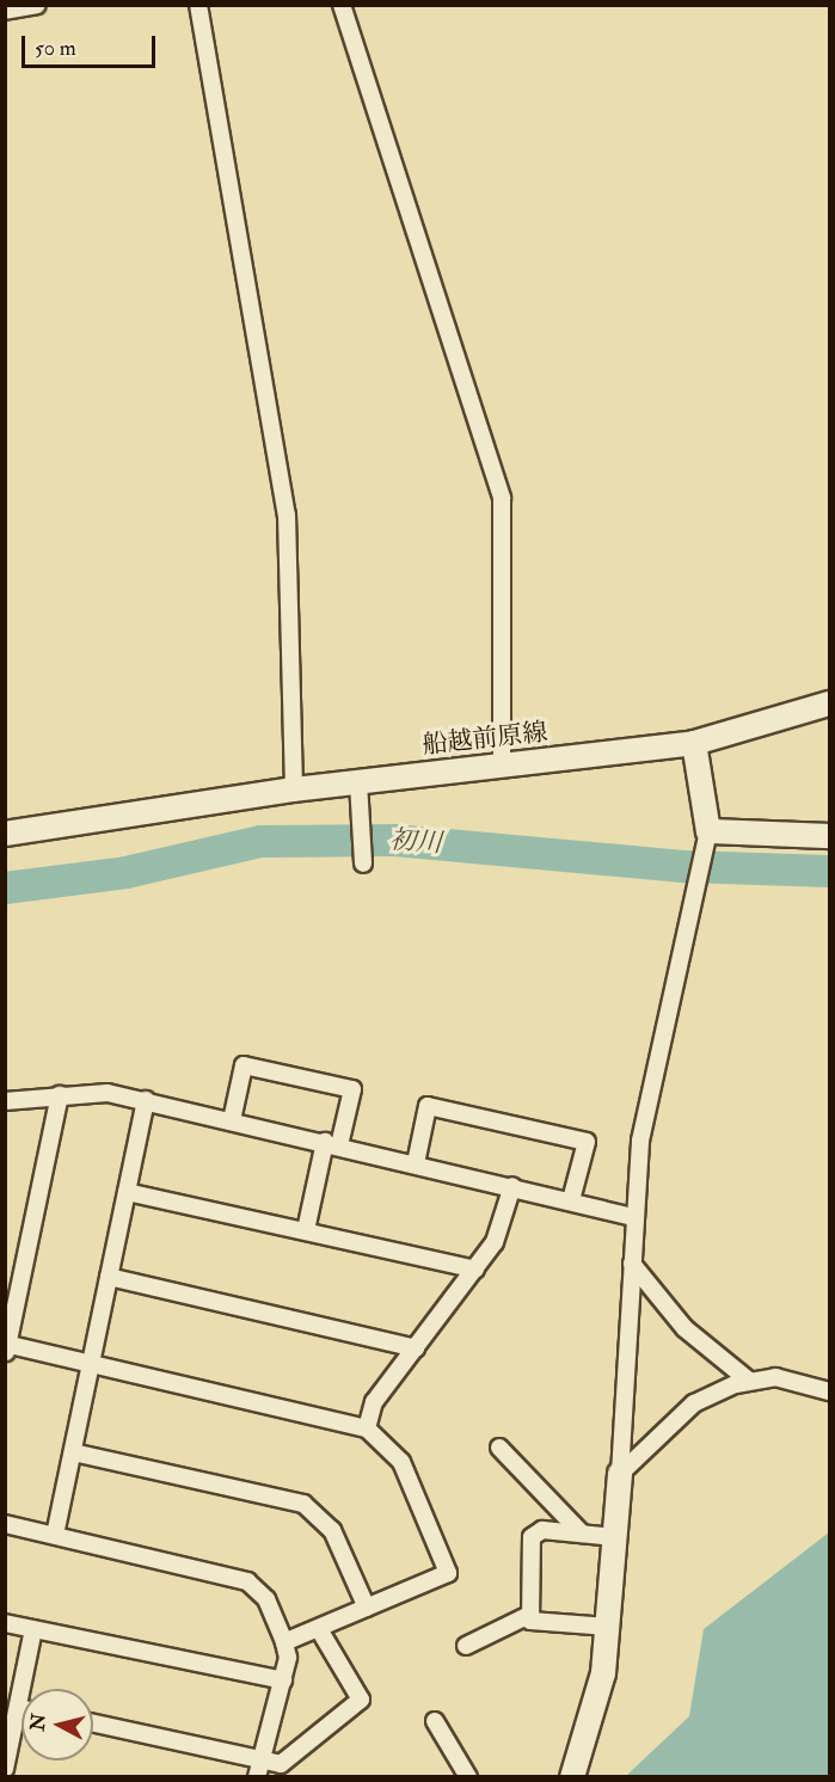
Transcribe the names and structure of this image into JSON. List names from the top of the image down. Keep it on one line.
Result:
{"streets":{"main road":["船越前原線"]},"water":["初川"],"scale_bar":"50 m","north":"left"}
